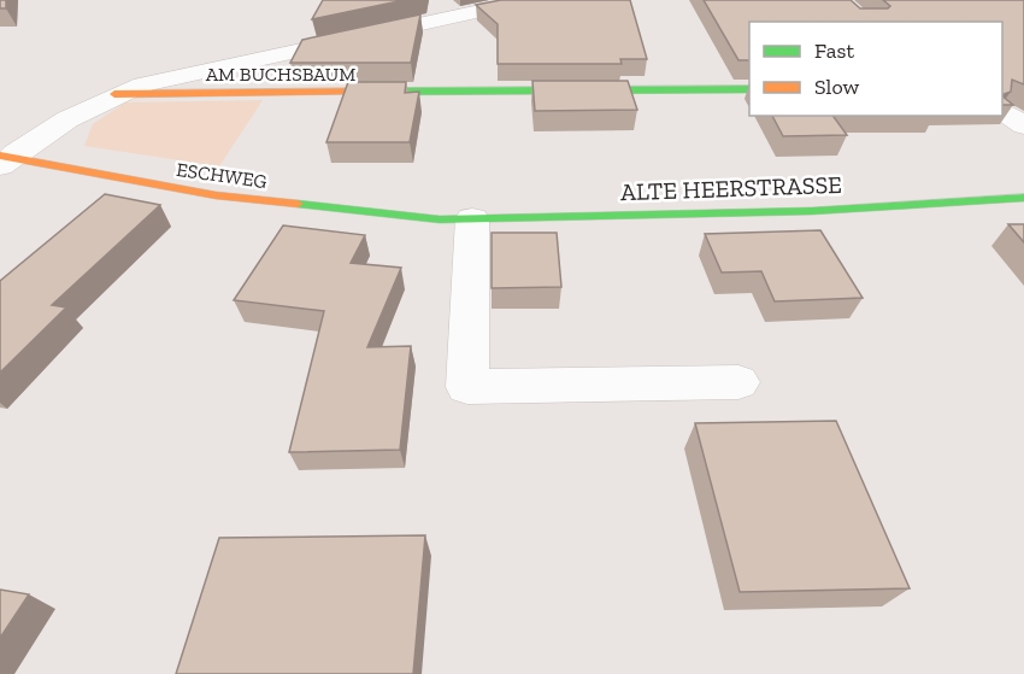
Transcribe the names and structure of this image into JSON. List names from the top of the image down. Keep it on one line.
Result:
{"streets":{"street":["AM BUCHSBAUM","ESCHWEG","ALTE HEERSTRASSE"]},"crossings":[["ESCHWEG","ALTE HEERSTRASSE"]],"legend":["Fast","Slow"]}
